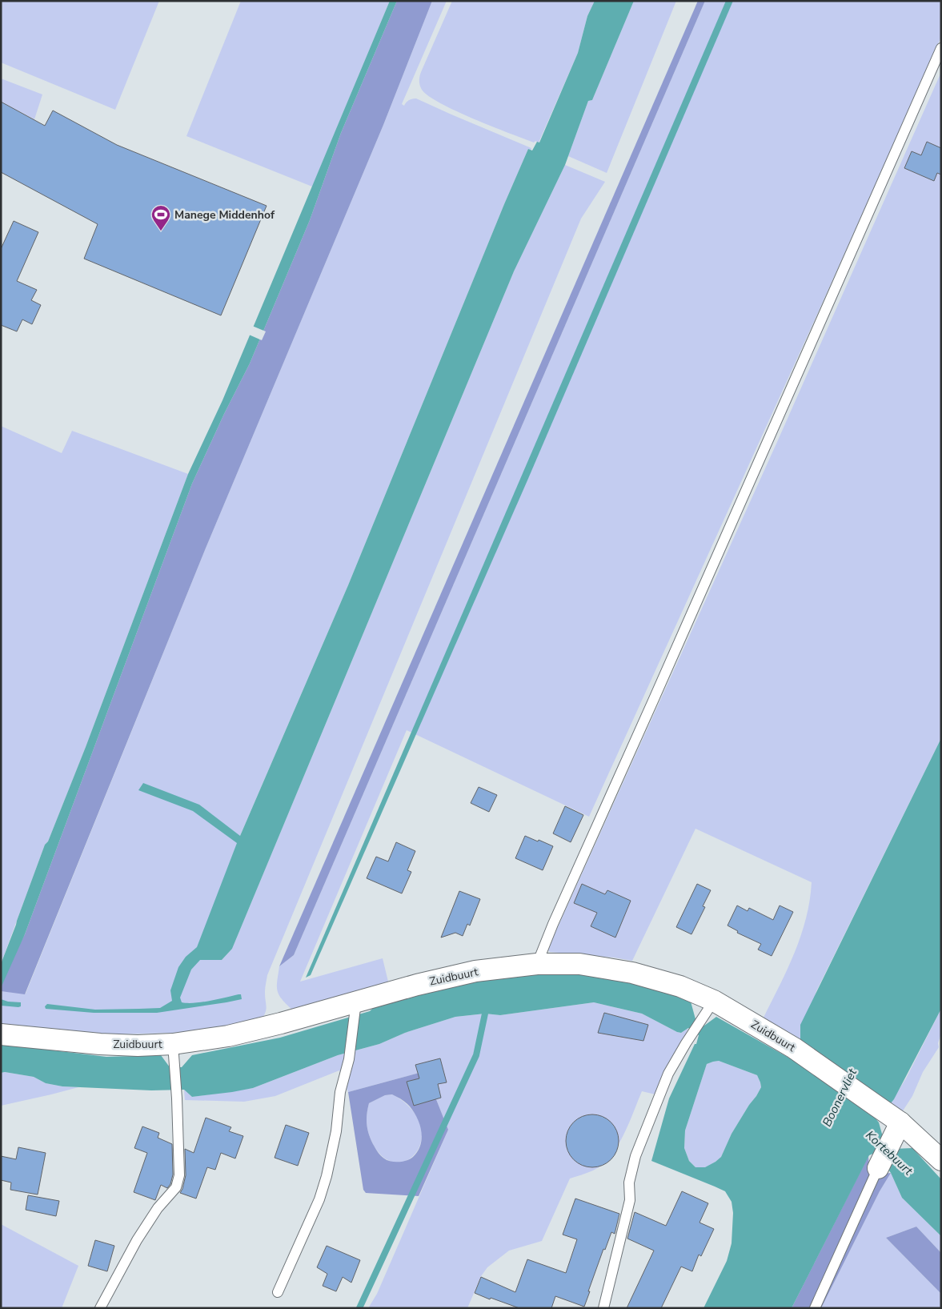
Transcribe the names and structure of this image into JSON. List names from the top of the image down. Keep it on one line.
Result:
{"streets":{"street":["Zuidbuurt"]},"water":["Boonervliet","Kortebuurt"],"places":{"sports":["Manege Middenhof"]}}
